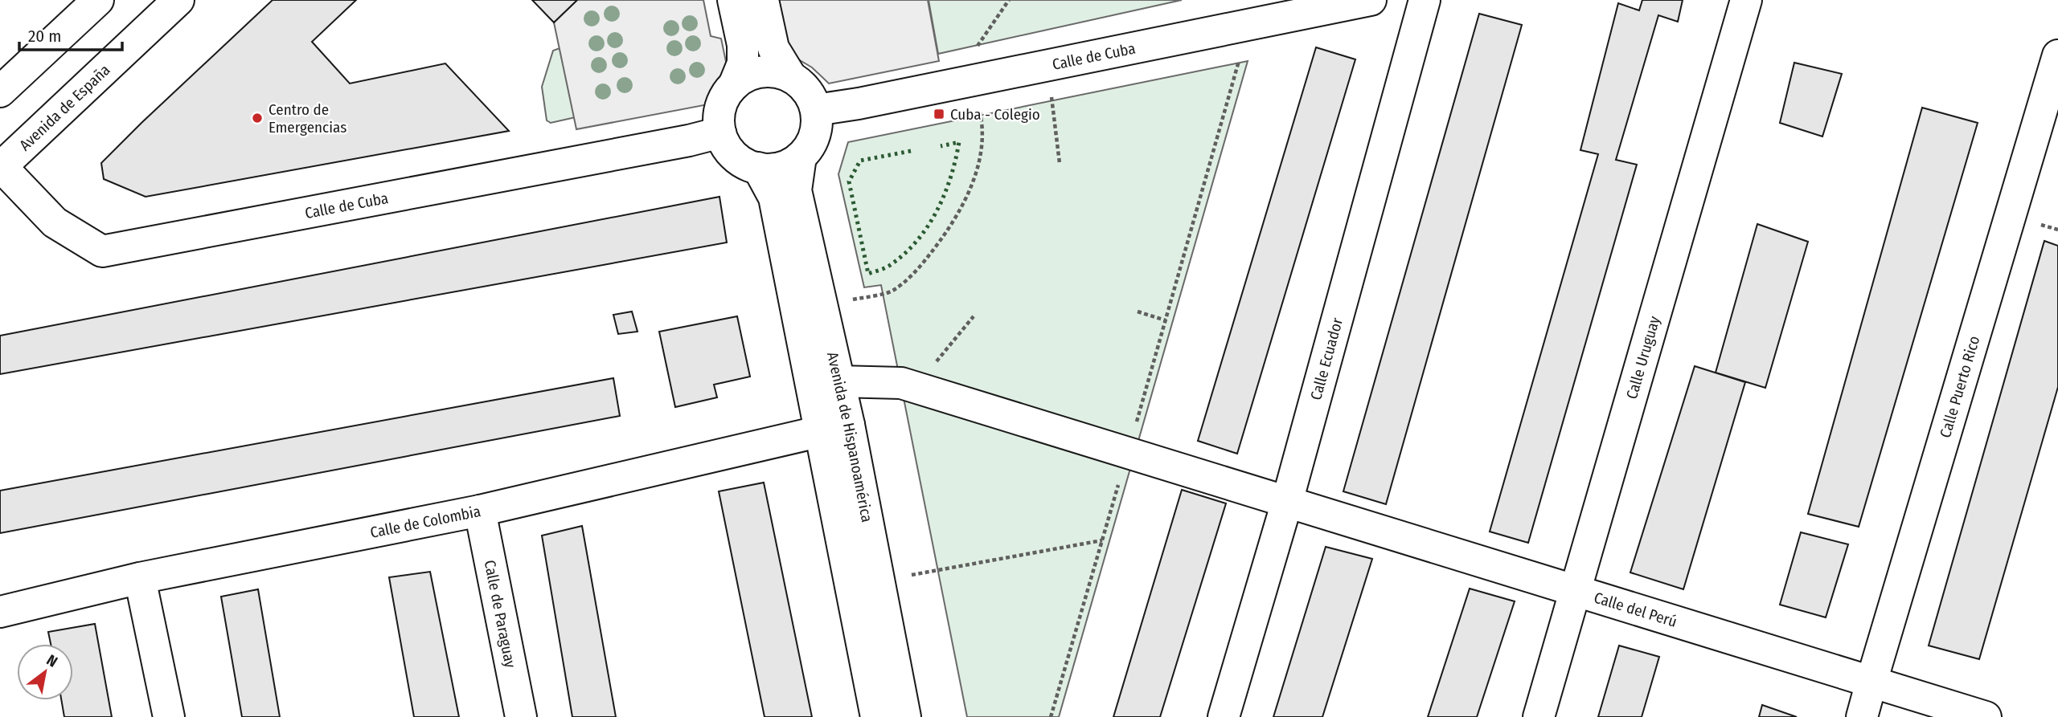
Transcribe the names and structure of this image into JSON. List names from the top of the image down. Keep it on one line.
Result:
{"streets":{"street":["Calle de Cuba","Avenida de España","Calle Ecuador","Calle Uruguay","Calle Puerto Rico","Avenida de Hispanoamérica","Calle de Colombia","Calle del Perú","Calle de Paraguay"]},"crossings":[["Calle de Cuba","Avenida de España"],["Calle de Cuba","Avenida de Hispanoamérica"],["Calle Ecuador","Calle del Perú"],["Calle Uruguay","Calle del Perú"],["Calle Puerto Rico","Calle del Perú"],["Avenida de Hispanoamérica","Calle de Colombia"],["Avenida de Hispanoamérica","Calle del Perú"],["Calle de Colombia","Calle de Paraguay"]],"places":{"transit":["Cuba - Colegio"],"other":["Centro de Emergencias"]},"scale_bar":"20 m","north":"top right"}
